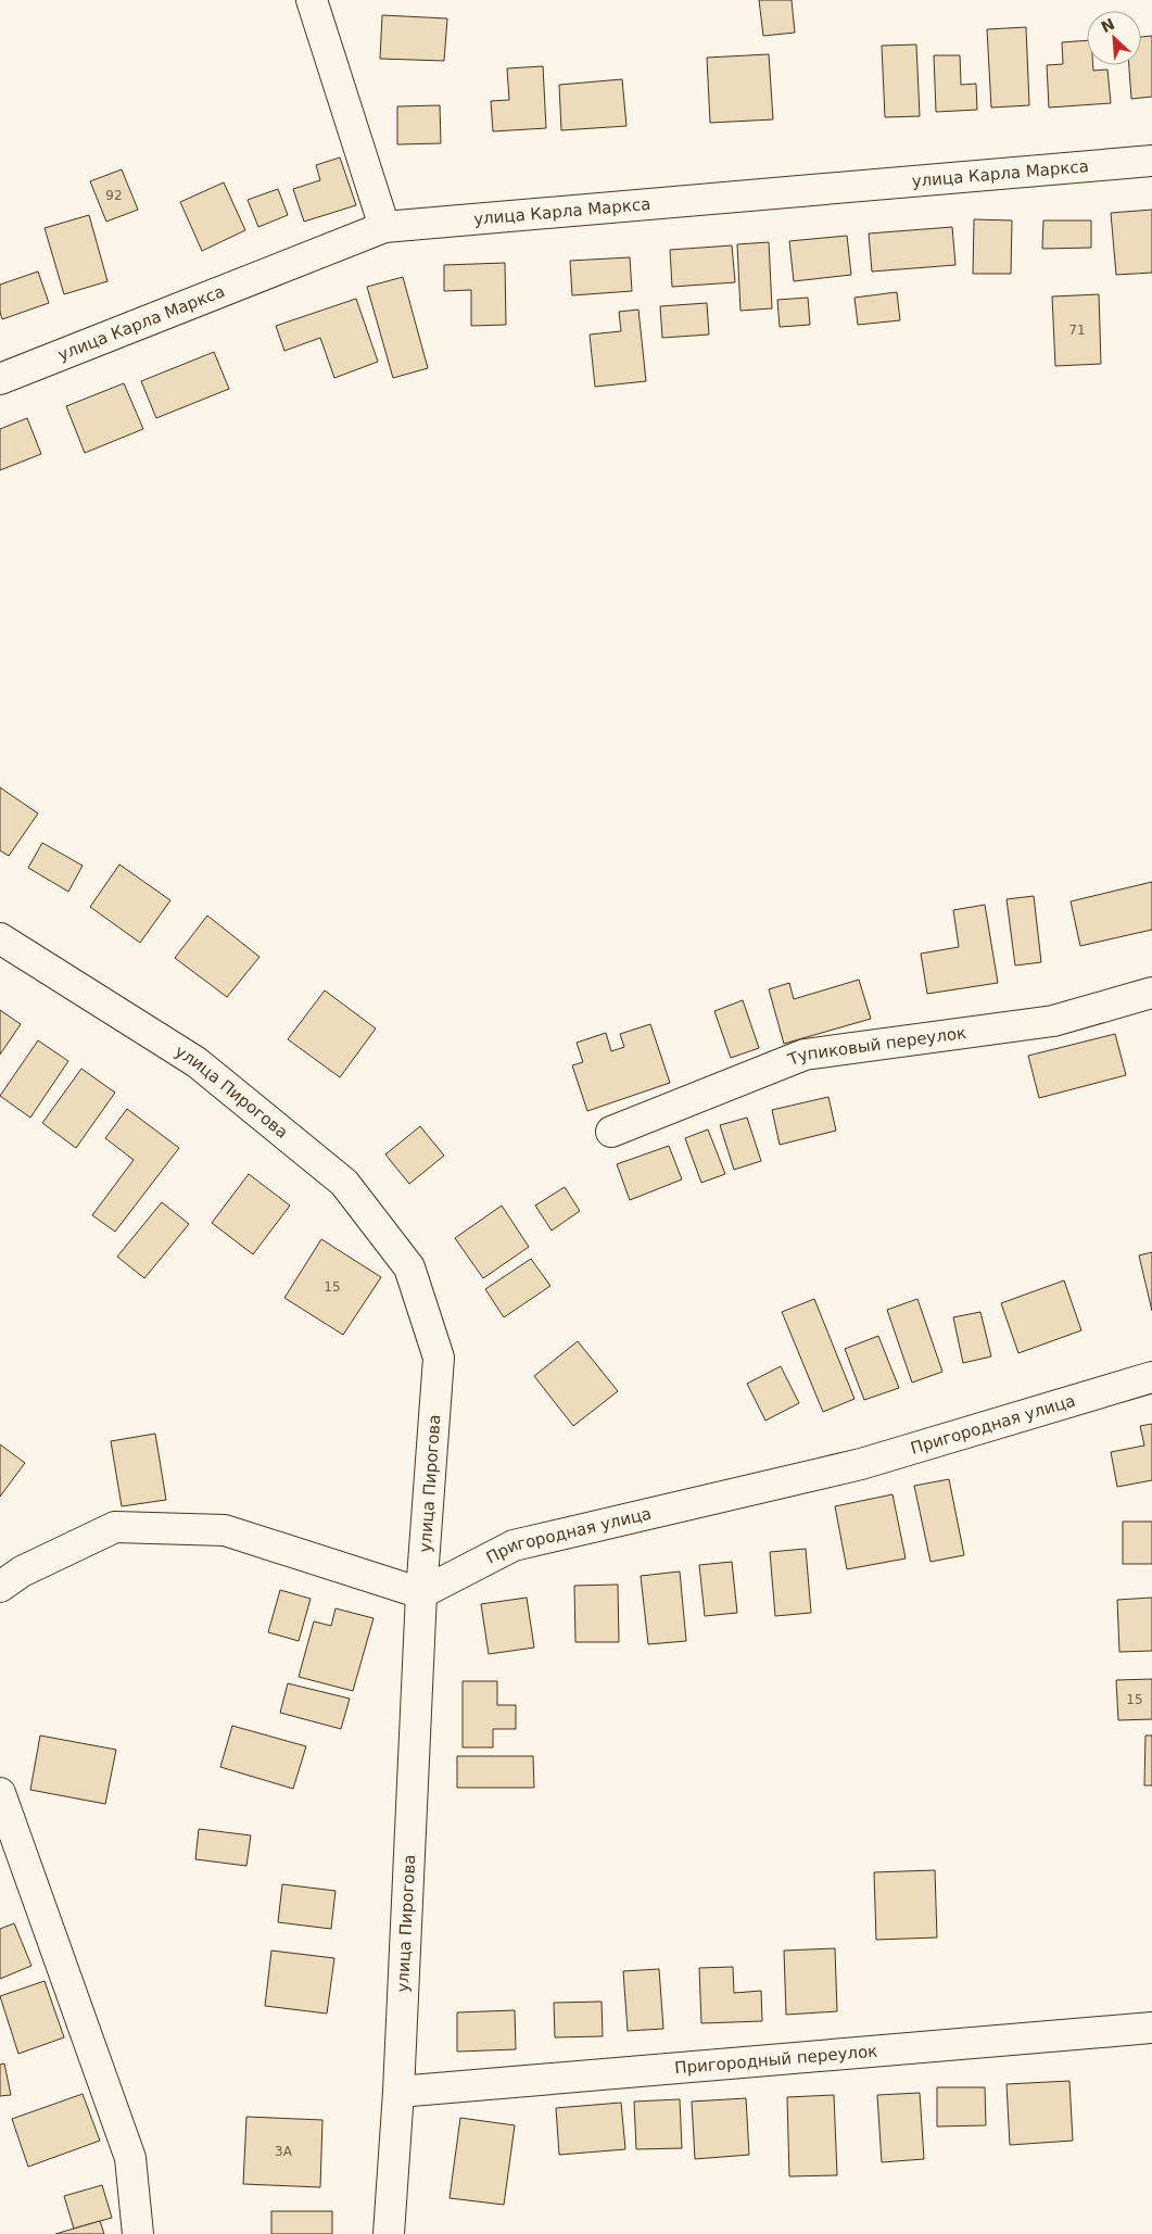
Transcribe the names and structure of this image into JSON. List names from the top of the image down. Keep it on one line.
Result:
{"streets":{"street":["улица Карла Маркса","Тупиковый переулок","улица Пирогова","Пригородная улица","Пригородный переулок"]},"crossings":[["улица Пирогова","Пригородная улица"],["улица Пирогова","Пригородный переулок"]],"house_numbers":["92","71","15","15","3А"],"north":"top left"}
